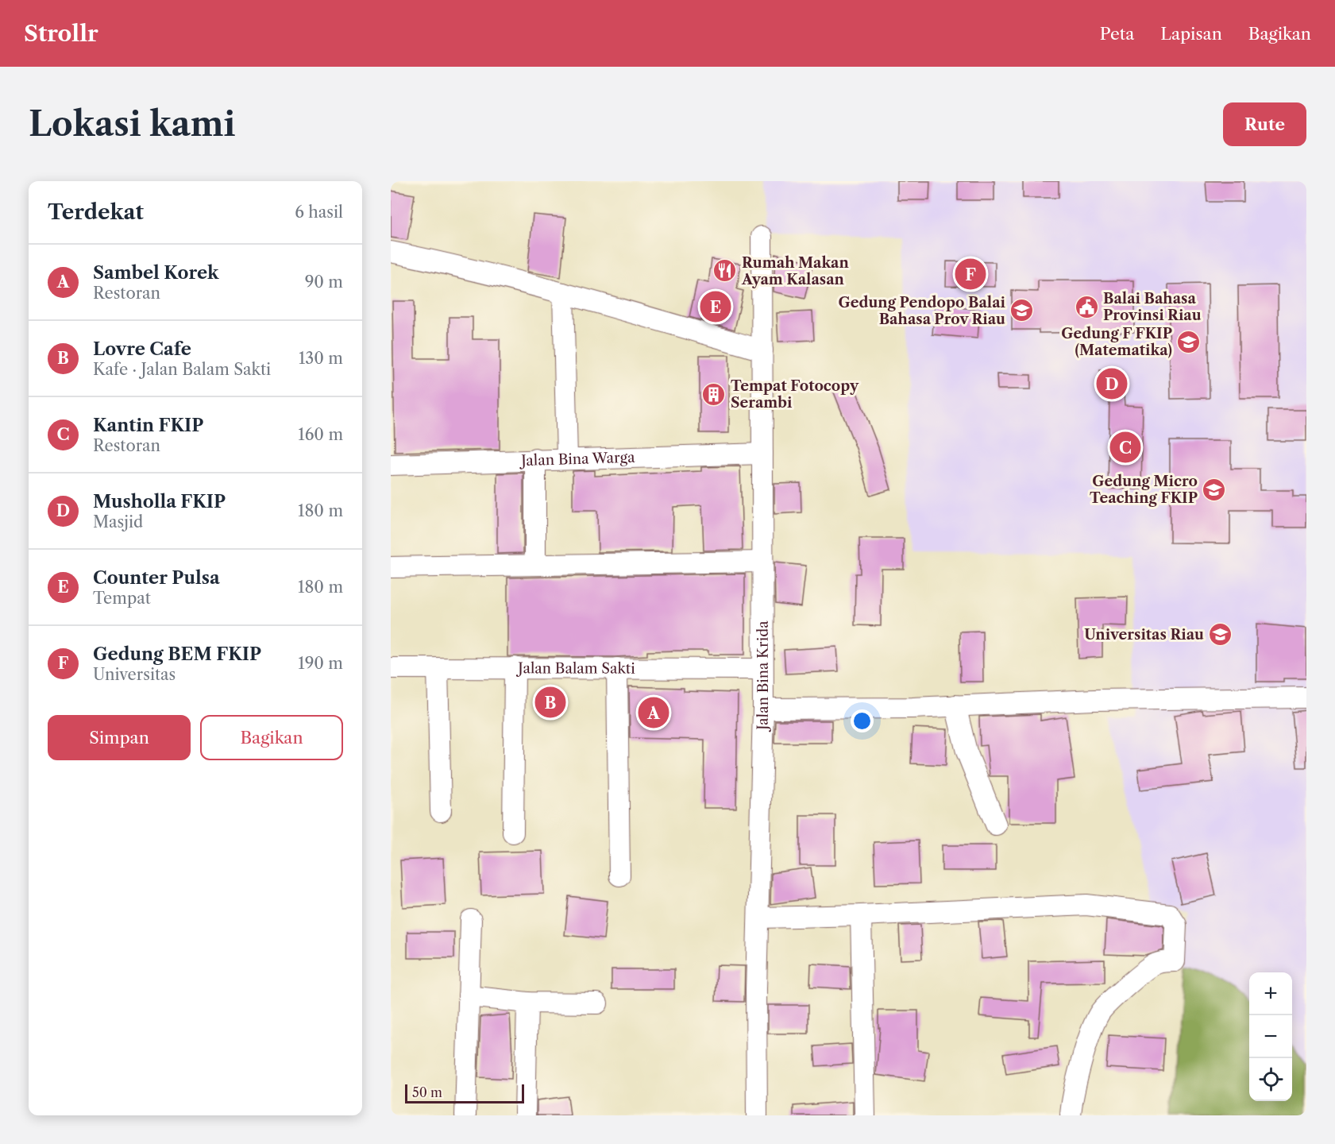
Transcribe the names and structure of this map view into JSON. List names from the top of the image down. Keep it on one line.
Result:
{"streets":{"street":["Jalan Bina Warga","Jalan Balam Sakti","Jalan Bina Krida"]},"crossings":[["Jalan Bina Warga","Jalan Bina Krida"],["Jalan Balam Sakti","Jalan Bina Krida"]],"places":{"restaurant":["Rumah Makan Ayam Kalasan"],"public building":["Balai Bahasa Provinsi Riau"],"school or university":["Gedung Pendopo Balai Bahasa Prov Riau","Gedung F FKIP (Matematika)","Gedung Micro Teaching FKIP","Universitas Riau"],"building":["Tempat Fotocopy Serambi"]},"scale_bar":"50 m","page":{"header":"Strollr","nav":["Peta","Lapisan","Bagikan"],"buttons":["Rute",["Simpan","Bagikan"]],"title":"Lokasi kami","heading":["Terdekat","6 hasil"],"list":[{"mark":"A","name":"Sambel Korek","note":"Restoran","value":"90 m"},{"mark":"B","name":"Lovre Cafe","note":"Kafe · Jalan Balam Sakti","value":"130 m"},{"mark":"C","name":"Kantin FKIP","note":"Restoran","value":"160 m"},{"mark":"D","name":"Musholla FKIP","note":"Masjid","value":"180 m"},{"mark":"E","name":"Counter Pulsa","note":"Tempat","value":"180 m"},{"mark":"F","name":"Gedung BEM FKIP","note":"Universitas","value":"190 m"}],"pins":["F","E","D","C","B","A"],"map_buttons":["+","−"],"scale":"50 m"}}
